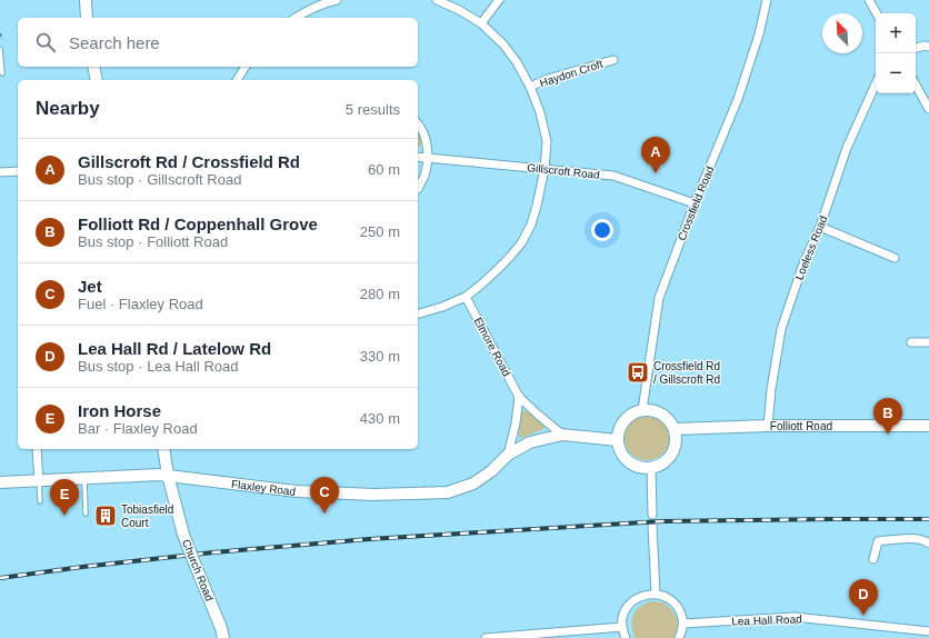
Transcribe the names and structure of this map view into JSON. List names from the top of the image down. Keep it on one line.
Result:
{"streets":{"street":["Haydon Croft","Gillscroft Road","Crossfield Road","Loeless Road","Elmore Road","Folliott Road","Flaxley Road","Church Road","Lea Hall Road"]},"crossings":[["Gillscroft Road","Crossfield Road"],["Crossfield Road","Folliott Road"],["Crossfield Road","Flaxley Road"],["Loeless Road","Folliott Road"],["Elmore Road","Flaxley Road"],["Folliott Road","Flaxley Road"],["Flaxley Road","Church Road"]],"places":{"bus stop":["Crossfield Rd / Gillscroft Rd"],"building":["Tobiasfield Court"]},"north":"top left","page":{"map_buttons":["+","−"],"search":"Search here","heading":["Nearby","5 results"],"pins":["A","B","C","E","D"],"list":[{"mark":"A","name":"Gillscroft Rd / Crossfield Rd","note":"Bus stop · Gillscroft Road","value":"60 m"},{"mark":"B","name":"Folliott Rd / Coppenhall Grove","note":"Bus stop · Folliott Road","value":"250 m"},{"mark":"C","name":"Jet","note":"Fuel · Flaxley Road","value":"280 m"},{"mark":"D","name":"Lea Hall Rd / Latelow Rd","note":"Bus stop · Lea Hall Road","value":"330 m"},{"mark":"E","name":"Iron Horse","note":"Bar · Flaxley Road","value":"430 m"}]}}
